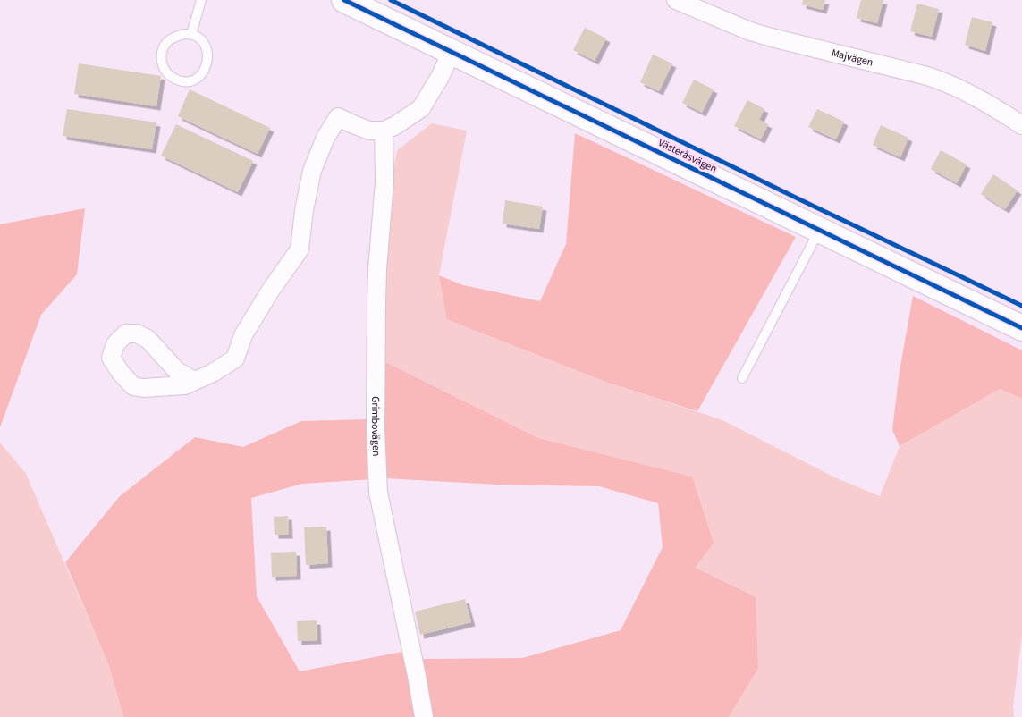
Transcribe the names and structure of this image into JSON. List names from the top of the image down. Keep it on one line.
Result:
{"streets":{"street":["Majvägen","Västeråsvägen","Grimbovägen"]}}
